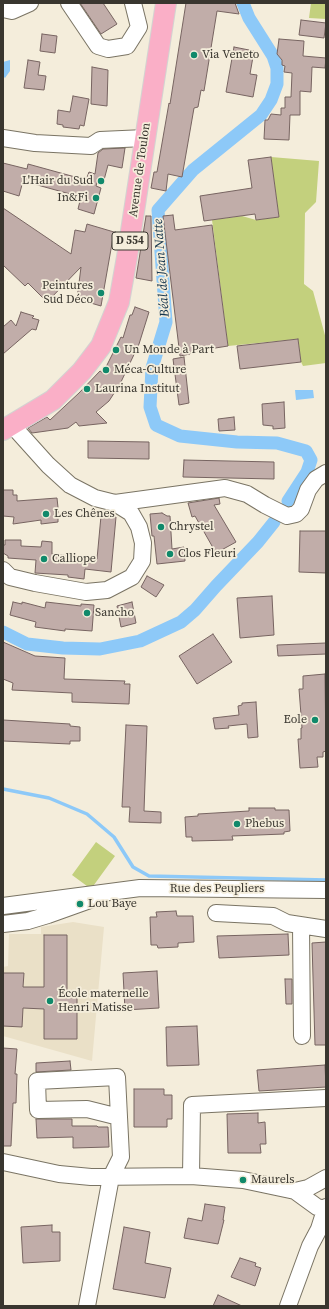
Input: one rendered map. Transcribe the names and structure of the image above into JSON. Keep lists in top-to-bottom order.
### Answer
{
  "streets": {
    "main road": ["Avenue de Toulon", "D 554"],
    "street": ["Rue des Peupliers"]
  },
  "water": ["Béal de Jean Natte"],
  "places": [
    "Via Veneto",
    "L'Hair du Sud",
    "In&Fi",
    "Peintures Sud Déco",
    "Un Monde à Part",
    "Méca-Culture",
    "Laurina Institut",
    "Les Chênes",
    "Chrystel",
    "Clos Fleuri",
    "Calliope",
    "Sancho",
    "Eole",
    "Phebus",
    "Lou Baye",
    "École maternelle Henri Matisse",
    "Maurels"
  ]
}
